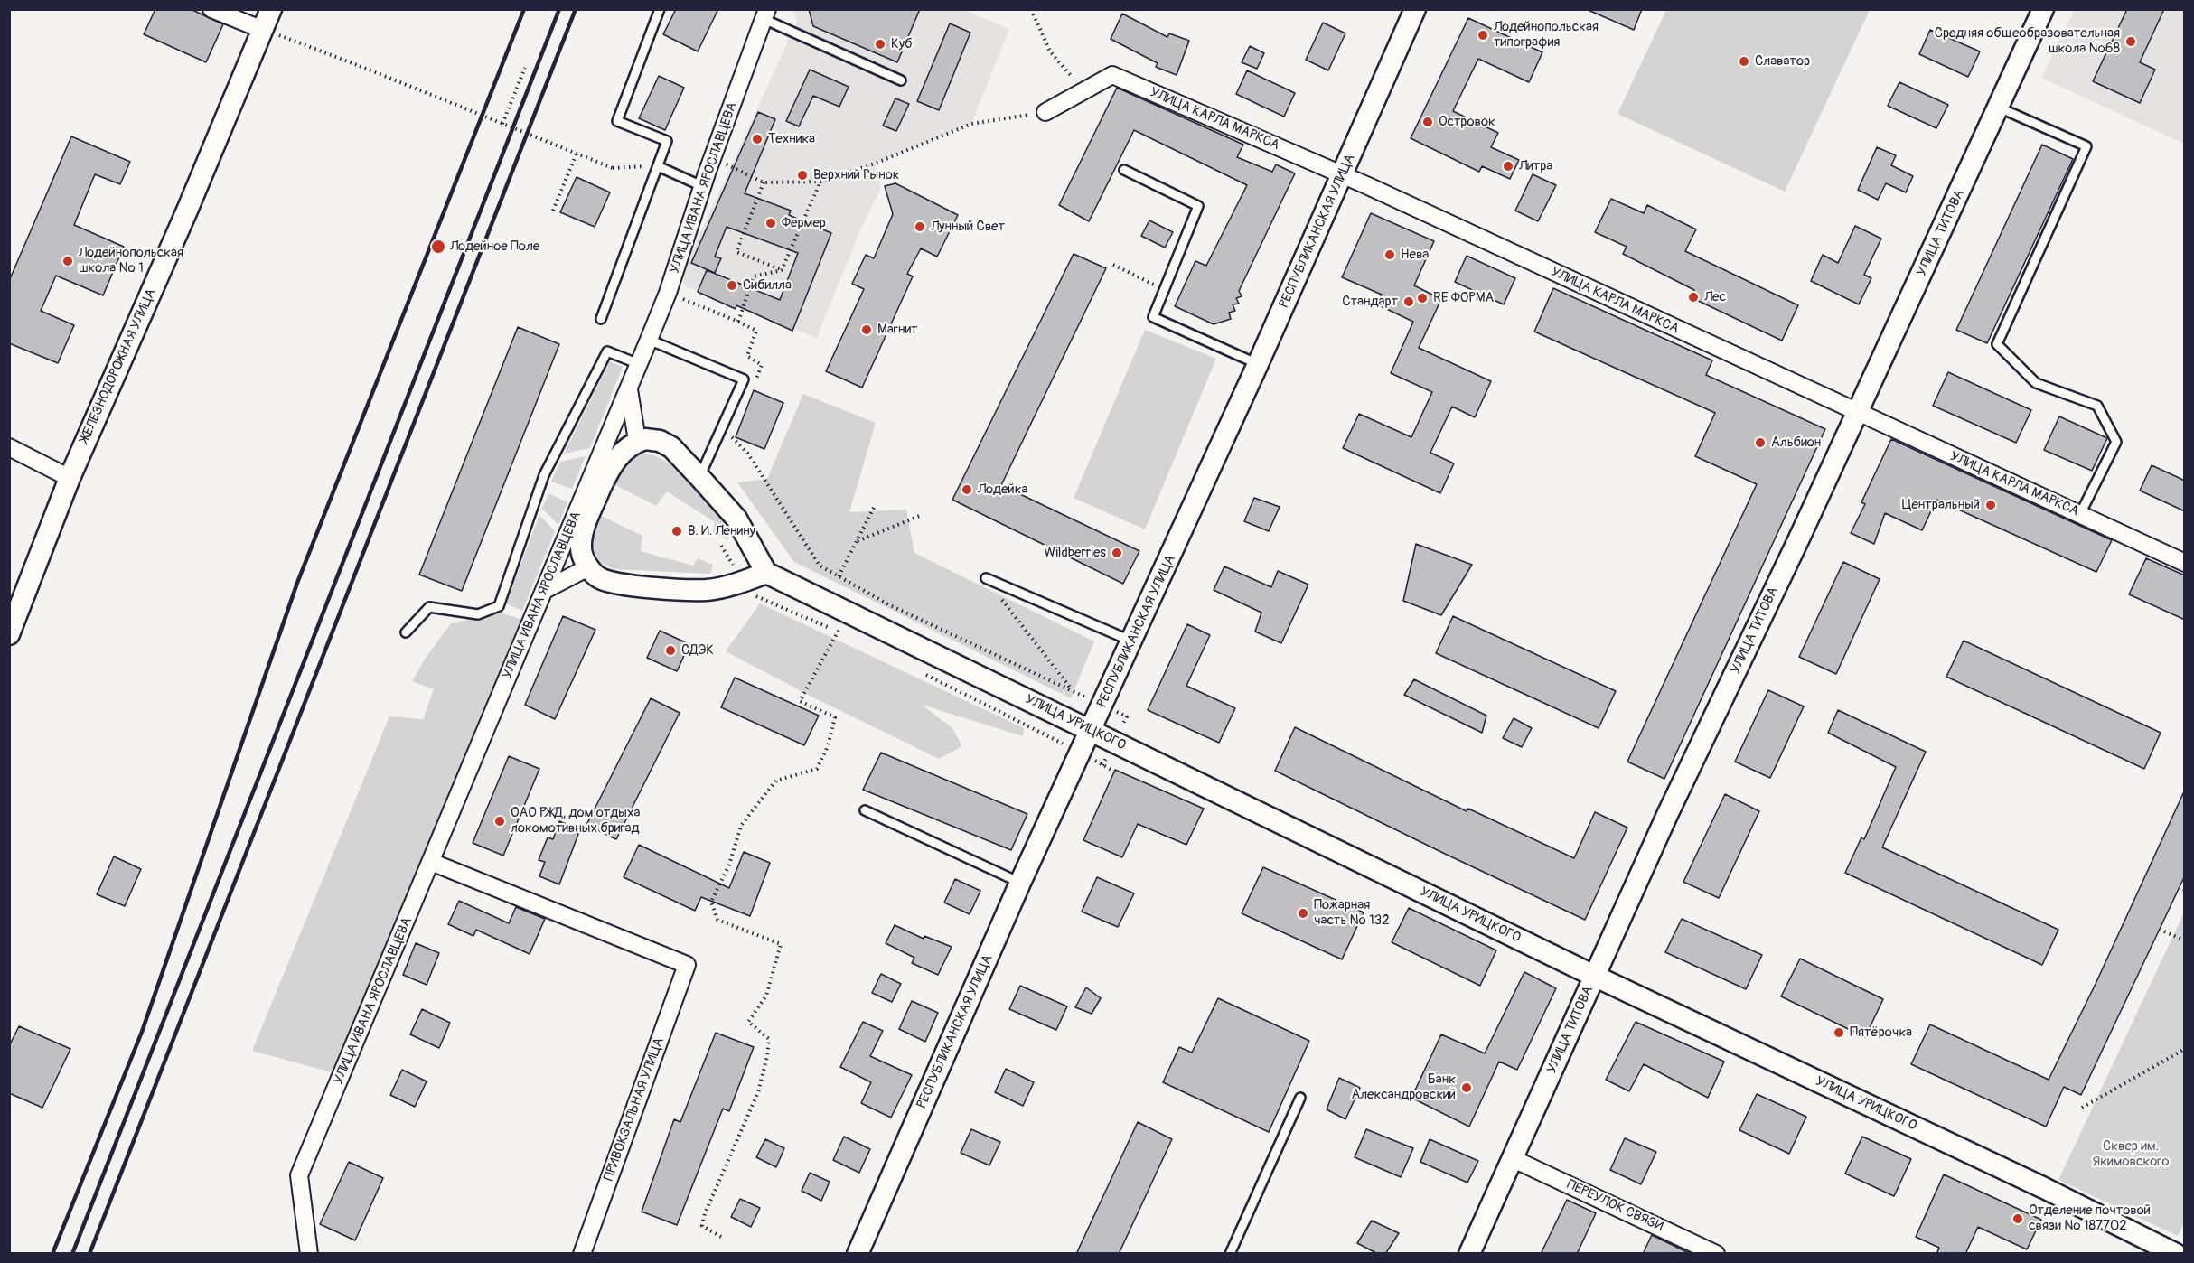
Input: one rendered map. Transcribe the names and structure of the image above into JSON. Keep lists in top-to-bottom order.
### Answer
{
  "streets": {
    "street": [
      "УЛИЦА КАРЛА МАРКСА",
      "УЛИЦА ИВАНА ЯРОСЛАВЦЕВА",
      "РЕСПУБЛИКАНСКАЯ УЛИЦА",
      "УЛИЦА ТИТОВА",
      "ЖЕЛЕЗНОДОРОЖНАЯ УЛИЦА",
      "УЛИЦА УРИЦКОГО",
      "ПРИВОКЗАЛЬНАЯ УЛИЦА",
      "ПЕРЕУЛОК СВЯЗИ"
    ]
  },
  "crossings": [
    ["УЛИЦА КАРЛА МАРКСА", "РЕСПУБЛИКАНСКАЯ УЛИЦА"],
    ["УЛИЦА КАРЛА МАРКСА", "УЛИЦА ТИТОВА"],
    ["УЛИЦА ИВАНА ЯРОСЛАВЦЕВА", "ПРИВОКЗАЛЬНАЯ УЛИЦА"],
    ["РЕСПУБЛИКАНСКАЯ УЛИЦА", "УЛИЦА УРИЦКОГО"],
    ["УЛИЦА ТИТОВА", "УЛИЦА УРИЦКОГО"],
    ["УЛИЦА ТИТОВА", "ПЕРЕУЛОК СВЯЗИ"]
  ],
  "parks": ["Сквер им. Якимовского"],
  "places": [
    "Лодейнопольская типография",
    "Средняя общеобразовательная школа №68",
    "Куб",
    "Славатор",
    "Островок",
    "Техника",
    "Литра",
    "Верхний Рынок",
    "Фермер",
    "Лунный Свет",
    "Лодейное Поле",
    "Нева",
    "Лодейнопольская школа № 1",
    "Сибилла",
    "Лес",
    "RE ФОРМА",
    "Стандарт",
    "Магнит",
    "Альбион",
    "Лодейка",
    "Центральный",
    "В. И. Ленину",
    "Wildberries",
    "СДЭК",
    "ОАО РЖД, дом отдыха локомотивных бригад",
    "Пожарная часть № 132",
    "Пятёрочка",
    "Банк Александровский",
    "Отделение почтовой связи № 187702"
  ]
}
